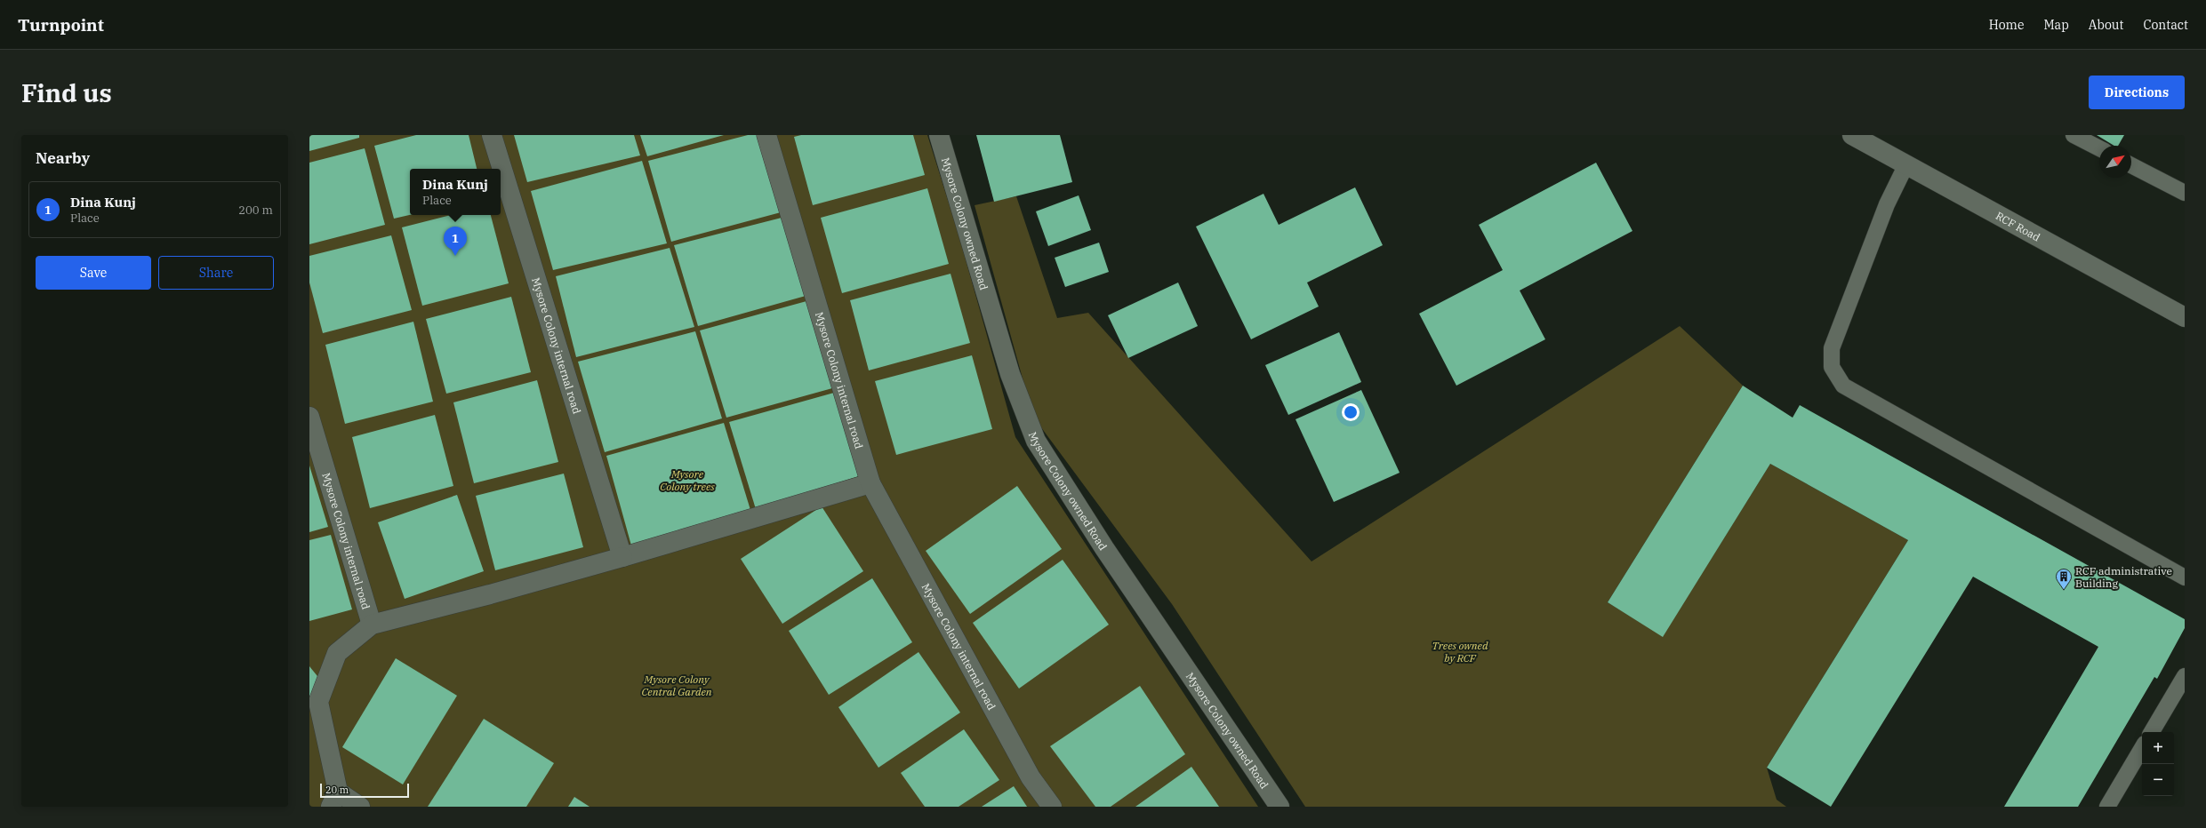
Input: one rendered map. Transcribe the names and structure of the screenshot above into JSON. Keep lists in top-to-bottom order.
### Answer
{
  "streets": {
    "street": ["Mysore Colony owned Road", "RCF Road", "Mysore Colony internal road"]
  },
  "parks": ["Mysore Colony trees", "Trees owned by RCF", "Mysore Colony Central Garden"],
  "places": {
    "building": ["RCF administrative Building"]
  },
  "scale_bar": "20 m",
  "north": "top right",
  "page": {
    "header": "Turnpoint",
    "nav": [
      "Home",
      "Map",
      "About",
      "Contact"
    ],
    "buttons": [
      "Directions",
      ["Save", "Share"]
    ],
    "title": "Find us",
    "heading": "Nearby",
    "popup": ["Dina Kunj", "Place"],
    "list": [
      {
        "mark": "1",
        "name": "Dina Kunj",
        "note": "Place",
        "value": "200 m"
      }
    ],
    "pins": "1",
    "map_buttons": ["+", "−"],
    "scale": "20 m"
  }
}
